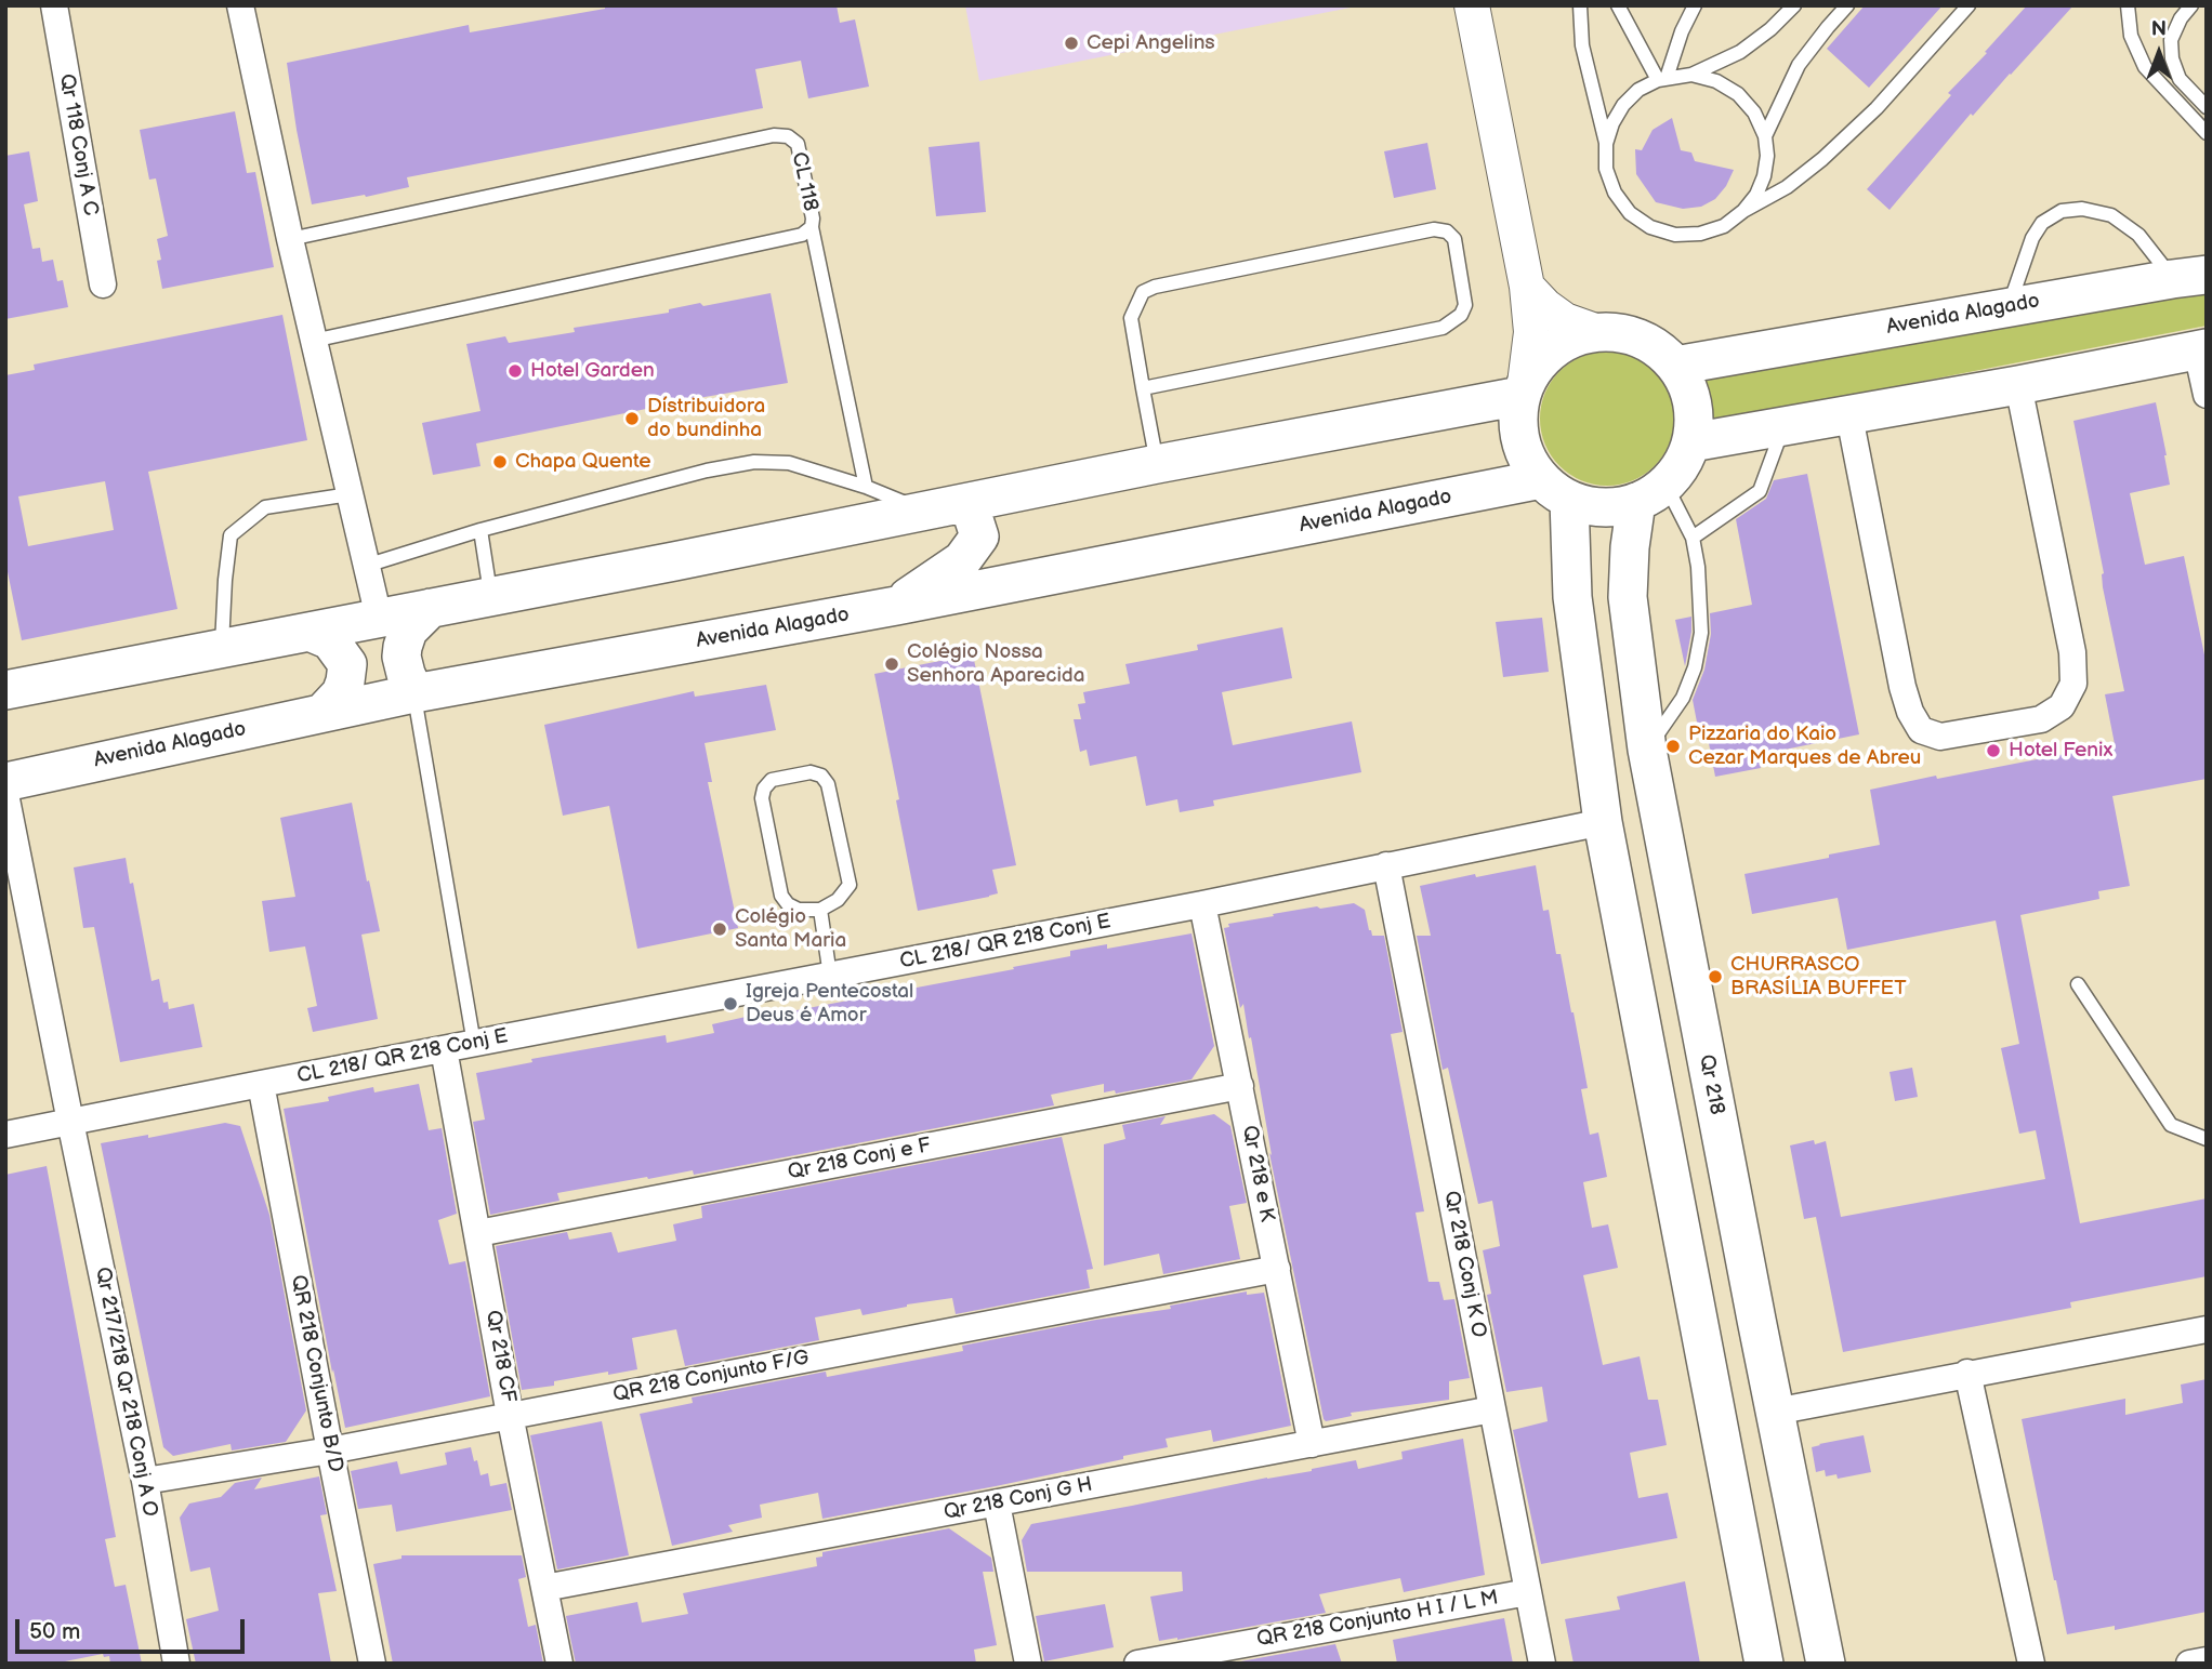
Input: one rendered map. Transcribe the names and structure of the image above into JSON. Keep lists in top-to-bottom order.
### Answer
{
  "streets": {
    "main road": ["Avenida Alagado", "Qr 218"],
    "street": [
      "Qr 118 Conj A C",
      "CL 218/ QR 218 Conj E",
      "Qr 218 Conj e F",
      "Qr 218 e K",
      "Qr 218 Conj K O",
      "Qr 218 CF",
      "QR 218 Conjunto B/D",
      "QR 218 Conjunto F/G",
      "Qr 217/218 Qr 218 Conj A O",
      "Qr 218 Conj G H",
      "QR 218 Conjunto H I / L M"
    ],
    "lane": ["CL 118"]
  },
  "crossings": [
    ["Avenida Alagado", "Qr 218"],
    ["CL 218/ QR 218 Conj E", "Qr 218 e K"],
    ["CL 218/ QR 218 Conj E", "Qr 218 Conj K O"],
    ["CL 218/ QR 218 Conj E", "Qr 218 CF"],
    ["CL 218/ QR 218 Conj E", "QR 218 Conjunto B/D"],
    ["CL 218/ QR 218 Conj E", "Qr 217/218 Qr 218 Conj A O"],
    ["Qr 218 Conj e F", "Qr 218 e K"],
    ["Qr 218 Conj e F", "Qr 218 CF"],
    ["Qr 218 e K", "QR 218 Conjunto F/G"],
    ["Qr 218 e K", "Qr 218 Conj G H"],
    ["Qr 218 Conj K O", "Qr 218 Conj G H"],
    ["Qr 218 Conj K O", "QR 218 Conjunto H I / L M"],
    ["Qr 218 CF", "QR 218 Conjunto F/G"],
    ["Qr 218 CF", "Qr 218 Conj G H"],
    ["QR 218 Conjunto B/D", "QR 218 Conjunto F/G"],
    ["QR 218 Conjunto F/G", "Qr 217/218 Qr 218 Conj A O"]
  ],
  "places": [
    "Cepi Angelins",
    "Hotel Garden",
    "Dístribuidora do bundinha",
    "Chapa Quente",
    "Colégio Nossa Senhora Aparecida",
    "Pizzaria do Kaio Cezar Marques de Abreu",
    "Hotel Fenix",
    "Colégio Santa Maria",
    "CHURRASCO BRASÍLIA BUFFET",
    "Igreja Pentecostal Deus é Amor"
  ],
  "scale_bar": "50 m",
  "north": "top"
}
